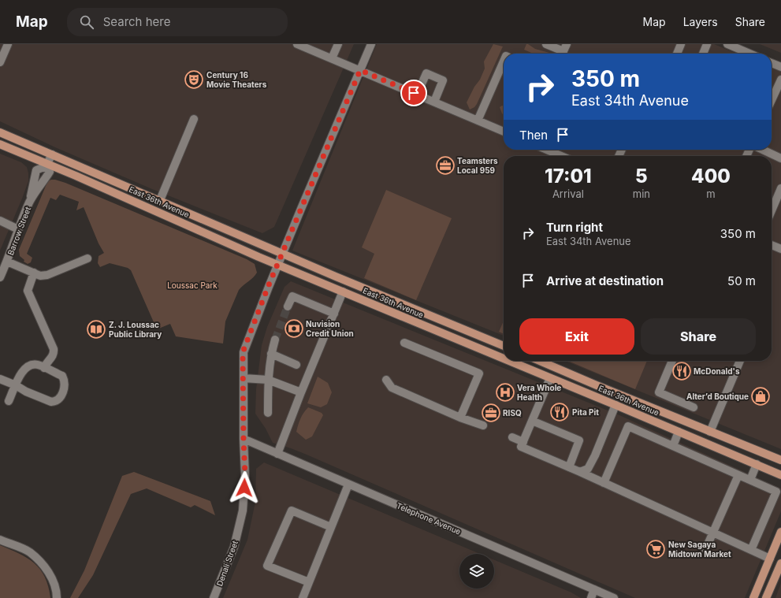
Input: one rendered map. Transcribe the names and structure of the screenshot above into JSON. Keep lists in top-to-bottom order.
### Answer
{
  "streets": {
    "main road": ["East 36th Avenue"],
    "street": ["Barrow Street", "Telephone Avenue", "Denali Street"]
  },
  "crossings": [
    ["East 36th Avenue", "Barrow Street"],
    ["East 36th Avenue", "Denali Street"],
    ["Telephone Avenue", "Denali Street"]
  ],
  "parks": ["Loussac Park"],
  "places": {
    "theatre": ["Century 16 Movie Theaters"],
    "office": ["Teamsters Local 959", "RISQ"],
    "bank": ["Nuvision Credit Union"],
    "library": ["Z. J. Loussac Public Library"],
    "restaurant": ["McDonald's", "Pita Pit"],
    "hospital": ["Vera Whole Health"],
    "shop": ["Alter’d Boutique"],
    "supermarket": ["New Sagaya Midtown Market"]
  },
  "page": {
    "header": "Map",
    "search": "Search here",
    "nav": ["Map", "Layers", "Share"],
    "turn": ["350 m", "East 34th Avenue"],
    "then": "Then",
    "eta": [
      "17:01",
      "Arrival",
      "5",
      "min",
      "400",
      "m"
    ],
    "list": [
      {
        "name": "Turn right",
        "note": "East 34th Avenue",
        "value": "350 m"
      },
      {
        "name": "Arrive at destination",
        "value": "50 m"
      }
    ],
    "buttons": ["Exit", "Share"]
  }
}
